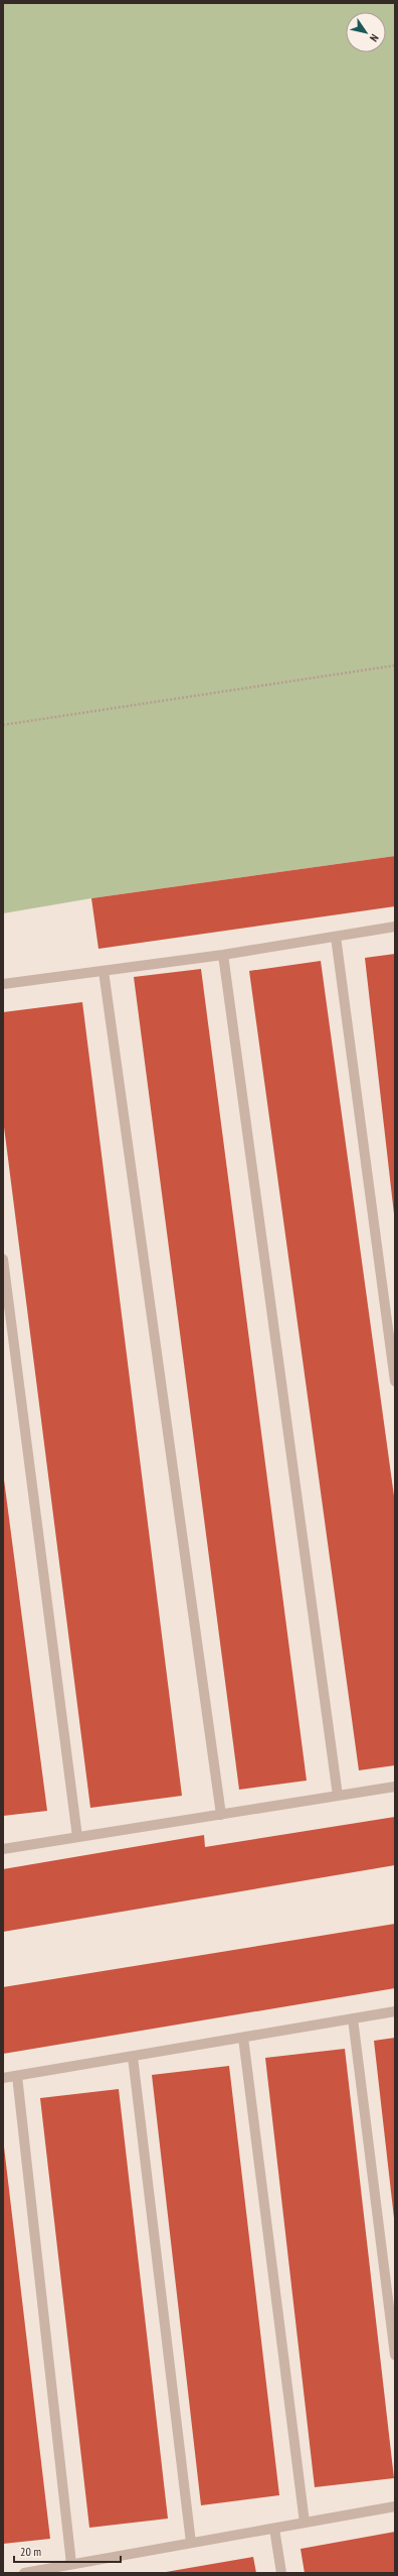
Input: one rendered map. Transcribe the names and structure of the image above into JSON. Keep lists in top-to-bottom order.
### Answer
{
  "scale_bar": "20 m",
  "north": "bottom right"
}
